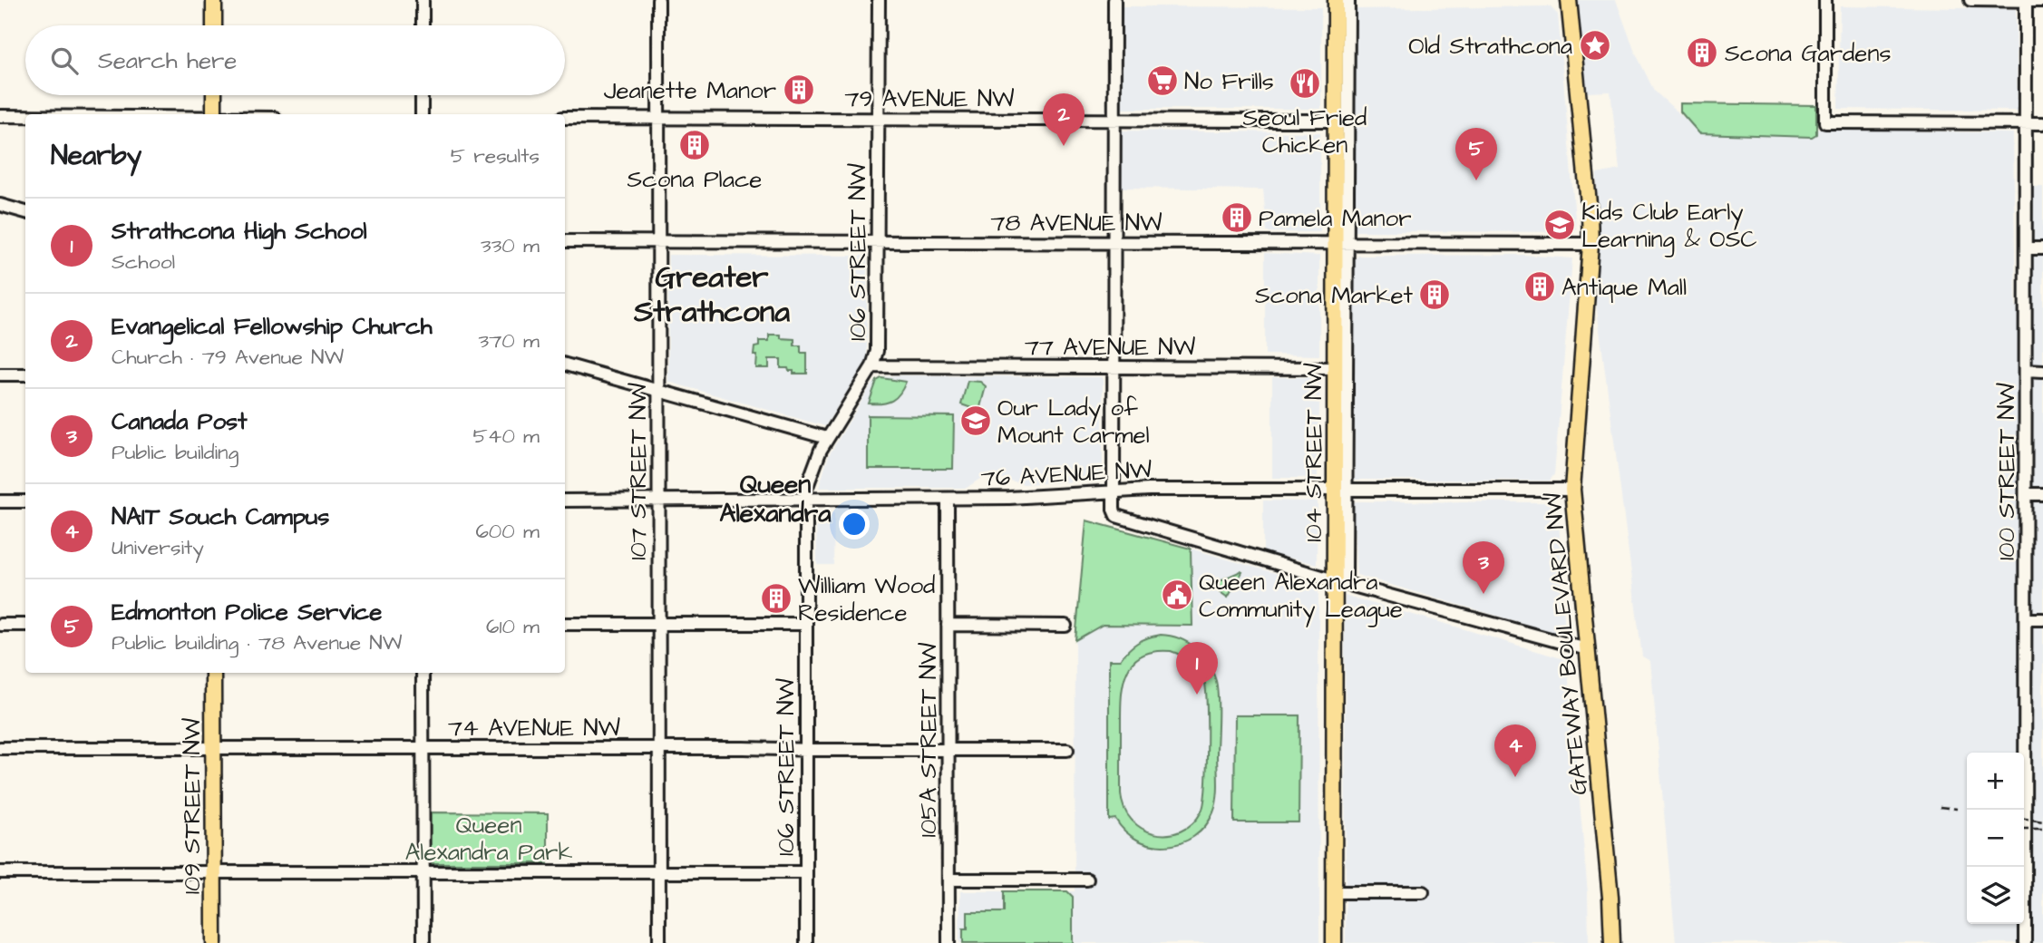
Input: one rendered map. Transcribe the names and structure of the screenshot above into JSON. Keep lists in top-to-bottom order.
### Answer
{
  "streets": {
    "main road": ["104 STREET NW", "GATEWAY BOULEVARD NW", "109 STREET NW"],
    "street": [
      "79 AVENUE NW",
      "78 AVENUE NW",
      "106 STREET NW",
      "77 AVENUE NW",
      "107 STREET NW",
      "100 STREET NW",
      "76 AVENUE NW",
      "74 AVENUE NW",
      "105A STREET NW"
    ]
  },
  "crossings": [
    ["79 AVENUE NW", "106 STREET NW"],
    ["79 AVENUE NW", "104 STREET NW"],
    ["79 AVENUE NW", "107 STREET NW"],
    ["78 AVENUE NW", "106 STREET NW"],
    ["78 AVENUE NW", "104 STREET NW"],
    ["78 AVENUE NW", "107 STREET NW"],
    ["78 AVENUE NW", "GATEWAY BOULEVARD NW"],
    ["106 STREET NW", "77 AVENUE NW"],
    ["106 STREET NW", "76 AVENUE NW"],
    ["106 STREET NW", "74 AVENUE NW"],
    ["77 AVENUE NW", "104 STREET NW"],
    ["104 STREET NW", "76 AVENUE NW"],
    ["107 STREET NW", "76 AVENUE NW"],
    ["107 STREET NW", "74 AVENUE NW"],
    ["76 AVENUE NW", "GATEWAY BOULEVARD NW"],
    ["76 AVENUE NW", "105A STREET NW"],
    ["74 AVENUE NW", "105A STREET NW"],
    ["74 AVENUE NW", "109 STREET NW"]
  ],
  "districts": ["Greater Strathcona", "Queen Alexandra"],
  "parks": ["Queen Alexandra Park"],
  "places": {
    "place": ["Old Strathcona"],
    "building": [
      "Scona Gardens",
      "Jeanette Manor",
      "Scona Place",
      "Pamela Manor",
      "Antique Mall",
      "Scona Market",
      "William Wood Residence"
    ],
    "supermarket": ["No Frills"],
    "restaurant": ["Seoul Fried Chicken"],
    "school or university": ["Kids Club Early Learning & OSC", "Our Lady of Mount Carmel"],
    "public building": ["Queen Alexandra Community League"]
  },
  "page": {
    "search": "Search here",
    "pins": [
      "2",
      "5",
      "3",
      "1",
      "4"
    ],
    "heading": ["Nearby", "5 results"],
    "list": [
      {
        "mark": "1",
        "name": "Strathcona High School",
        "note": "School",
        "value": "330 m"
      },
      {
        "mark": "2",
        "name": "Evangelical Fellowship Church",
        "note": "Church · 79 Avenue NW",
        "value": "370 m"
      },
      {
        "mark": "3",
        "name": "Canada Post",
        "note": "Public building",
        "value": "540 m"
      },
      {
        "mark": "4",
        "name": "NAIT Souch Campus",
        "note": "University",
        "value": "600 m"
      },
      {
        "mark": "5",
        "name": "Edmonton Police Service",
        "note": "Public building · 78 Avenue NW",
        "value": "610 m"
      }
    ],
    "map_buttons": ["+", "−"]
  }
}
